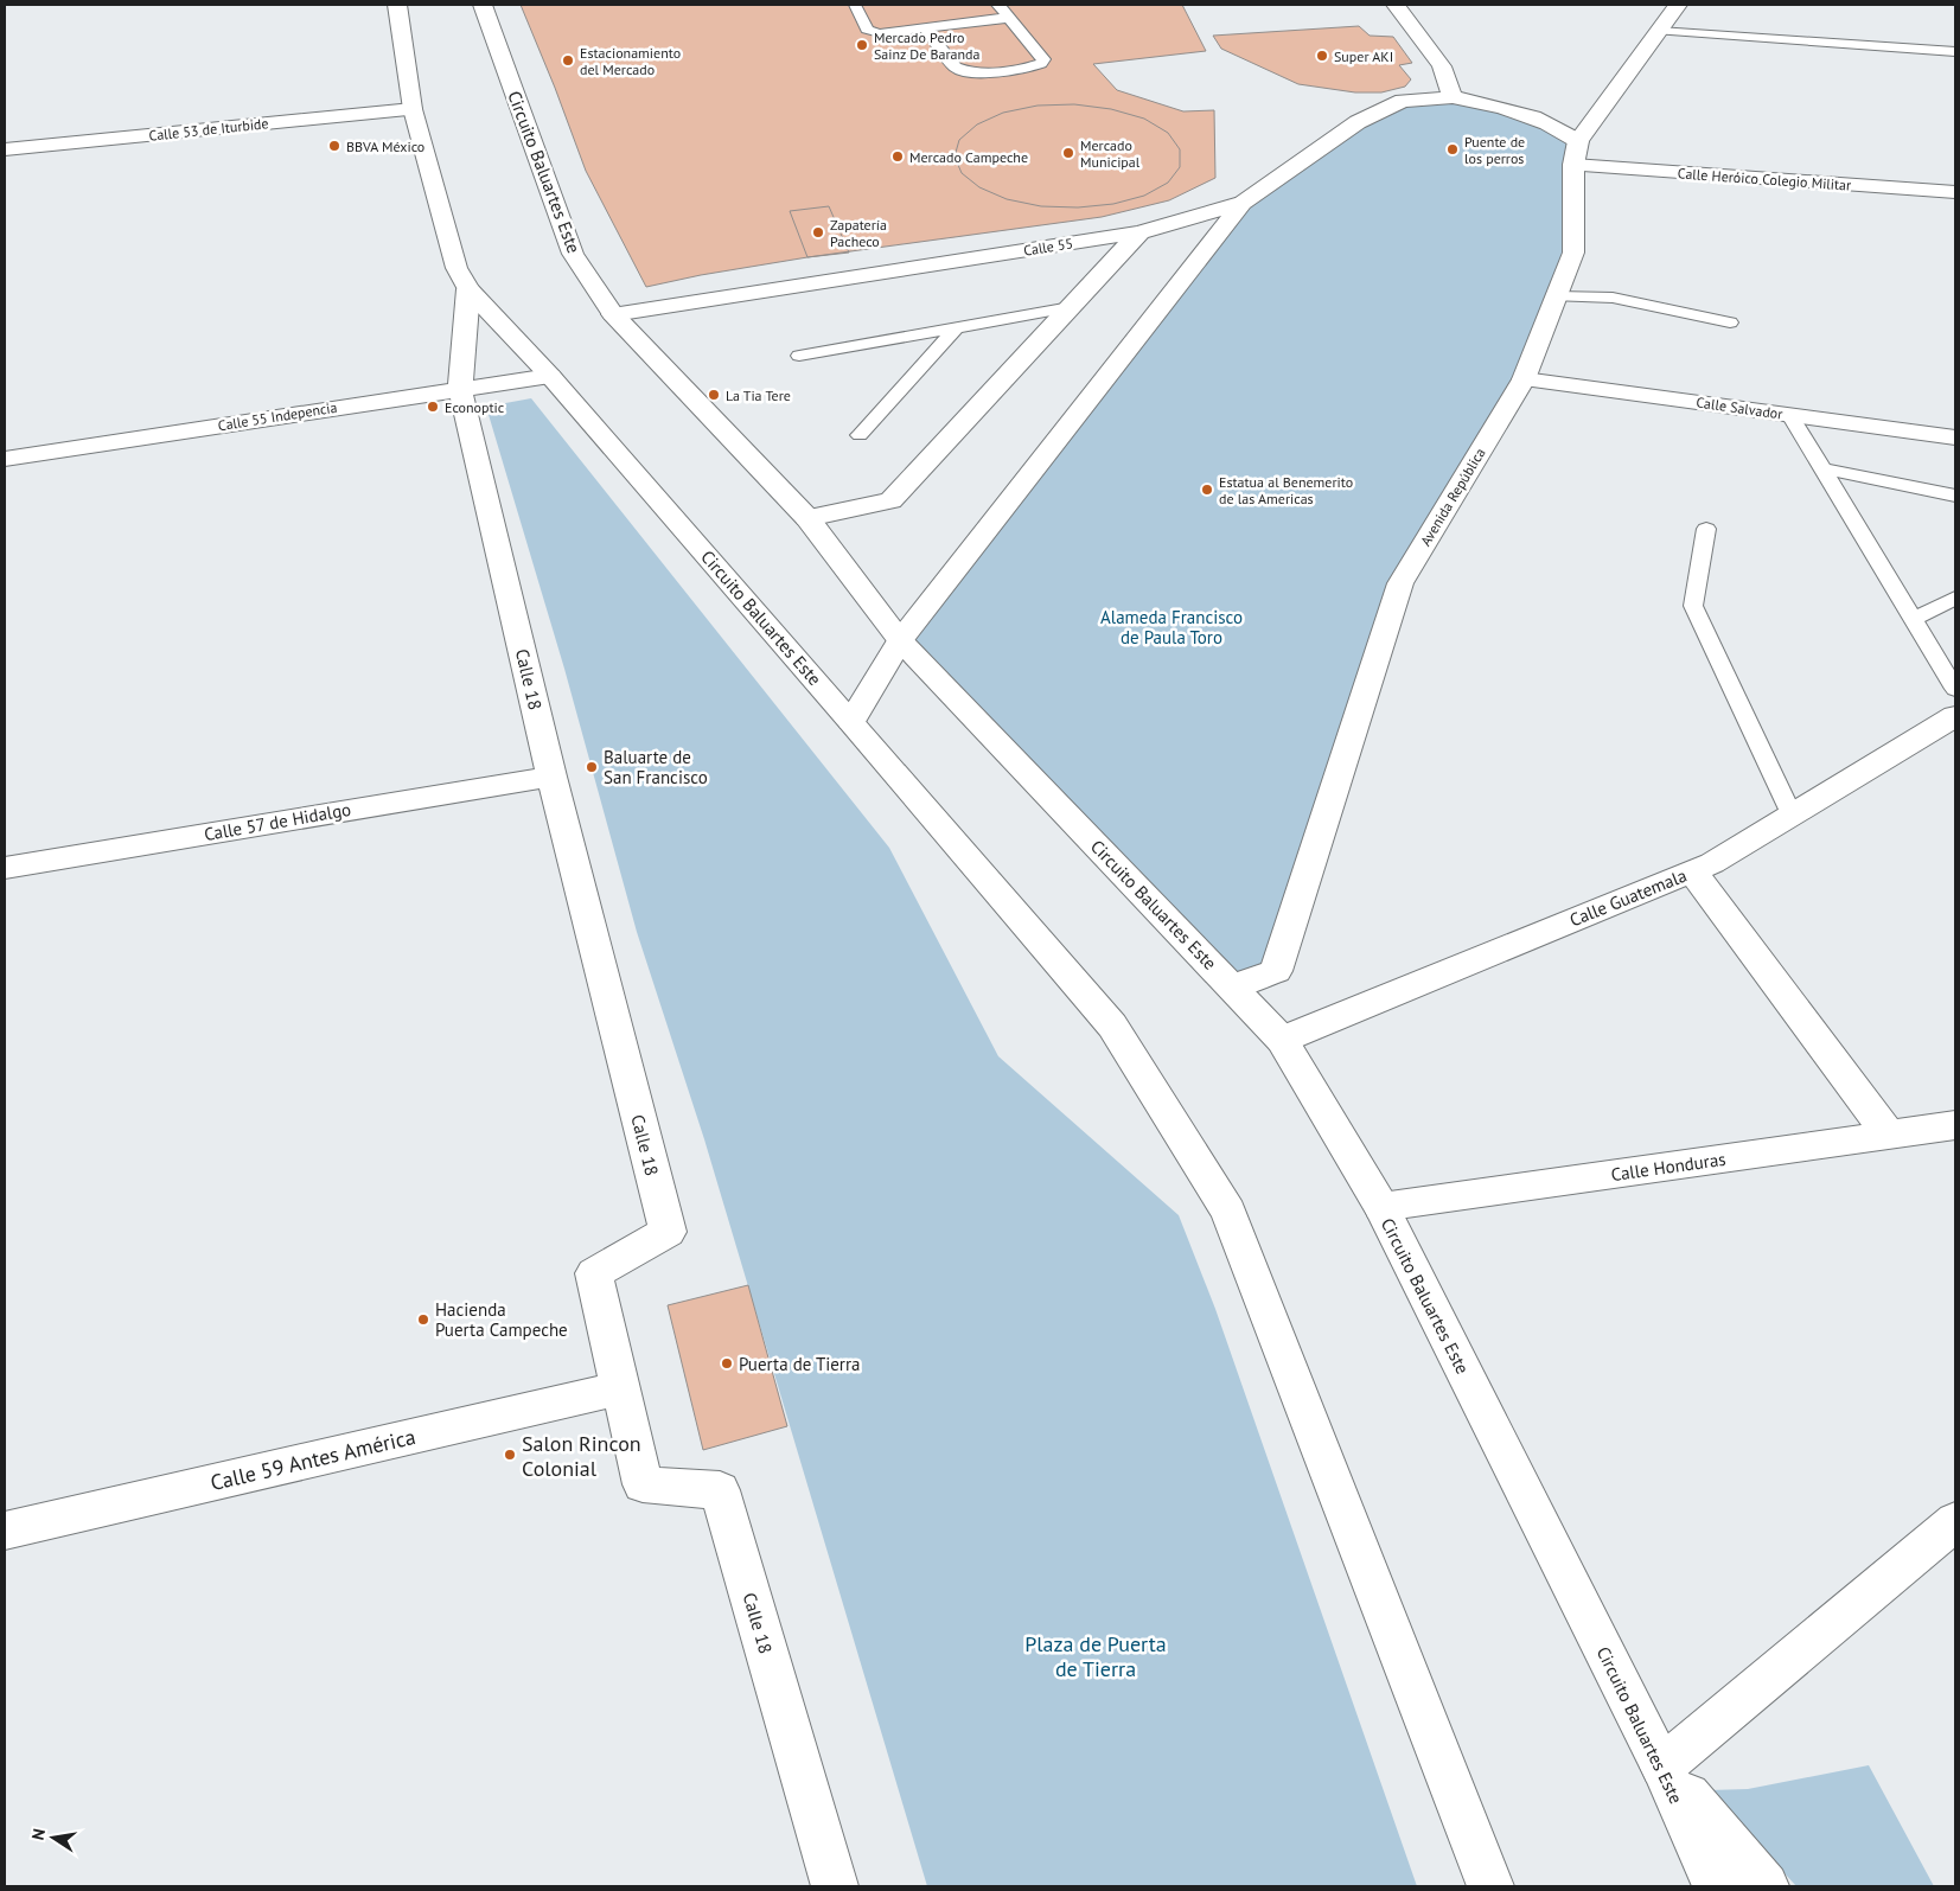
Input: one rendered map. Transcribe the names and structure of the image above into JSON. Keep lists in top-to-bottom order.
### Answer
{
  "streets": {
    "street": [
      "Calle 53 de Iturbide",
      "Circuito Baluartes Este",
      "Calle Heróico Colegio Militar",
      "Calle 55",
      "Calle Salvador",
      "Calle 55 Indepencia",
      "Avenida República",
      "Calle 18",
      "Calle 57 de Hidalgo",
      "Calle Guatemala",
      "Calle Honduras",
      "Calle 59 Antes América"
    ]
  },
  "crossings": [
    ["Calle 53 de Iturbide", "Circuito Baluartes Este"],
    ["Circuito Baluartes Este", "Calle 55"],
    ["Circuito Baluartes Este", "Calle 55 Indepencia"],
    ["Circuito Baluartes Este", "Avenida República"],
    ["Circuito Baluartes Este", "Calle 18"],
    ["Circuito Baluartes Este", "Calle Guatemala"],
    ["Circuito Baluartes Este", "Calle Honduras"],
    ["Calle Heróico Colegio Militar", "Calle 55"],
    ["Calle Heróico Colegio Militar", "Avenida República"],
    ["Calle 55", "Avenida República"],
    ["Calle Salvador", "Avenida República"],
    ["Calle 55 Indepencia", "Calle 18"],
    ["Calle 18", "Calle 57 de Hidalgo"],
    ["Calle 18", "Calle 59 Antes América"]
  ],
  "parks": ["Alameda Francisco de Paula Toro", "Plaza de Puerta de Tierra"],
  "places": [
    "Mercado Pedro Sainz De Baranda",
    "Super AKI",
    "Estacionamiento del Mercado",
    "BBVA México",
    "Puente de los perros",
    "Mercado Municipal",
    "Mercado Campeche",
    "Zapatería Pacheco",
    "La Tia Tere",
    "Econoptic",
    "Estatua al Benemerito de las Americas",
    "Baluarte de San Francisco",
    "Hacienda Puerta Campeche",
    "Puerta de Tierra",
    "Salon Rincon Colonial"
  ],
  "north": "left"
}
